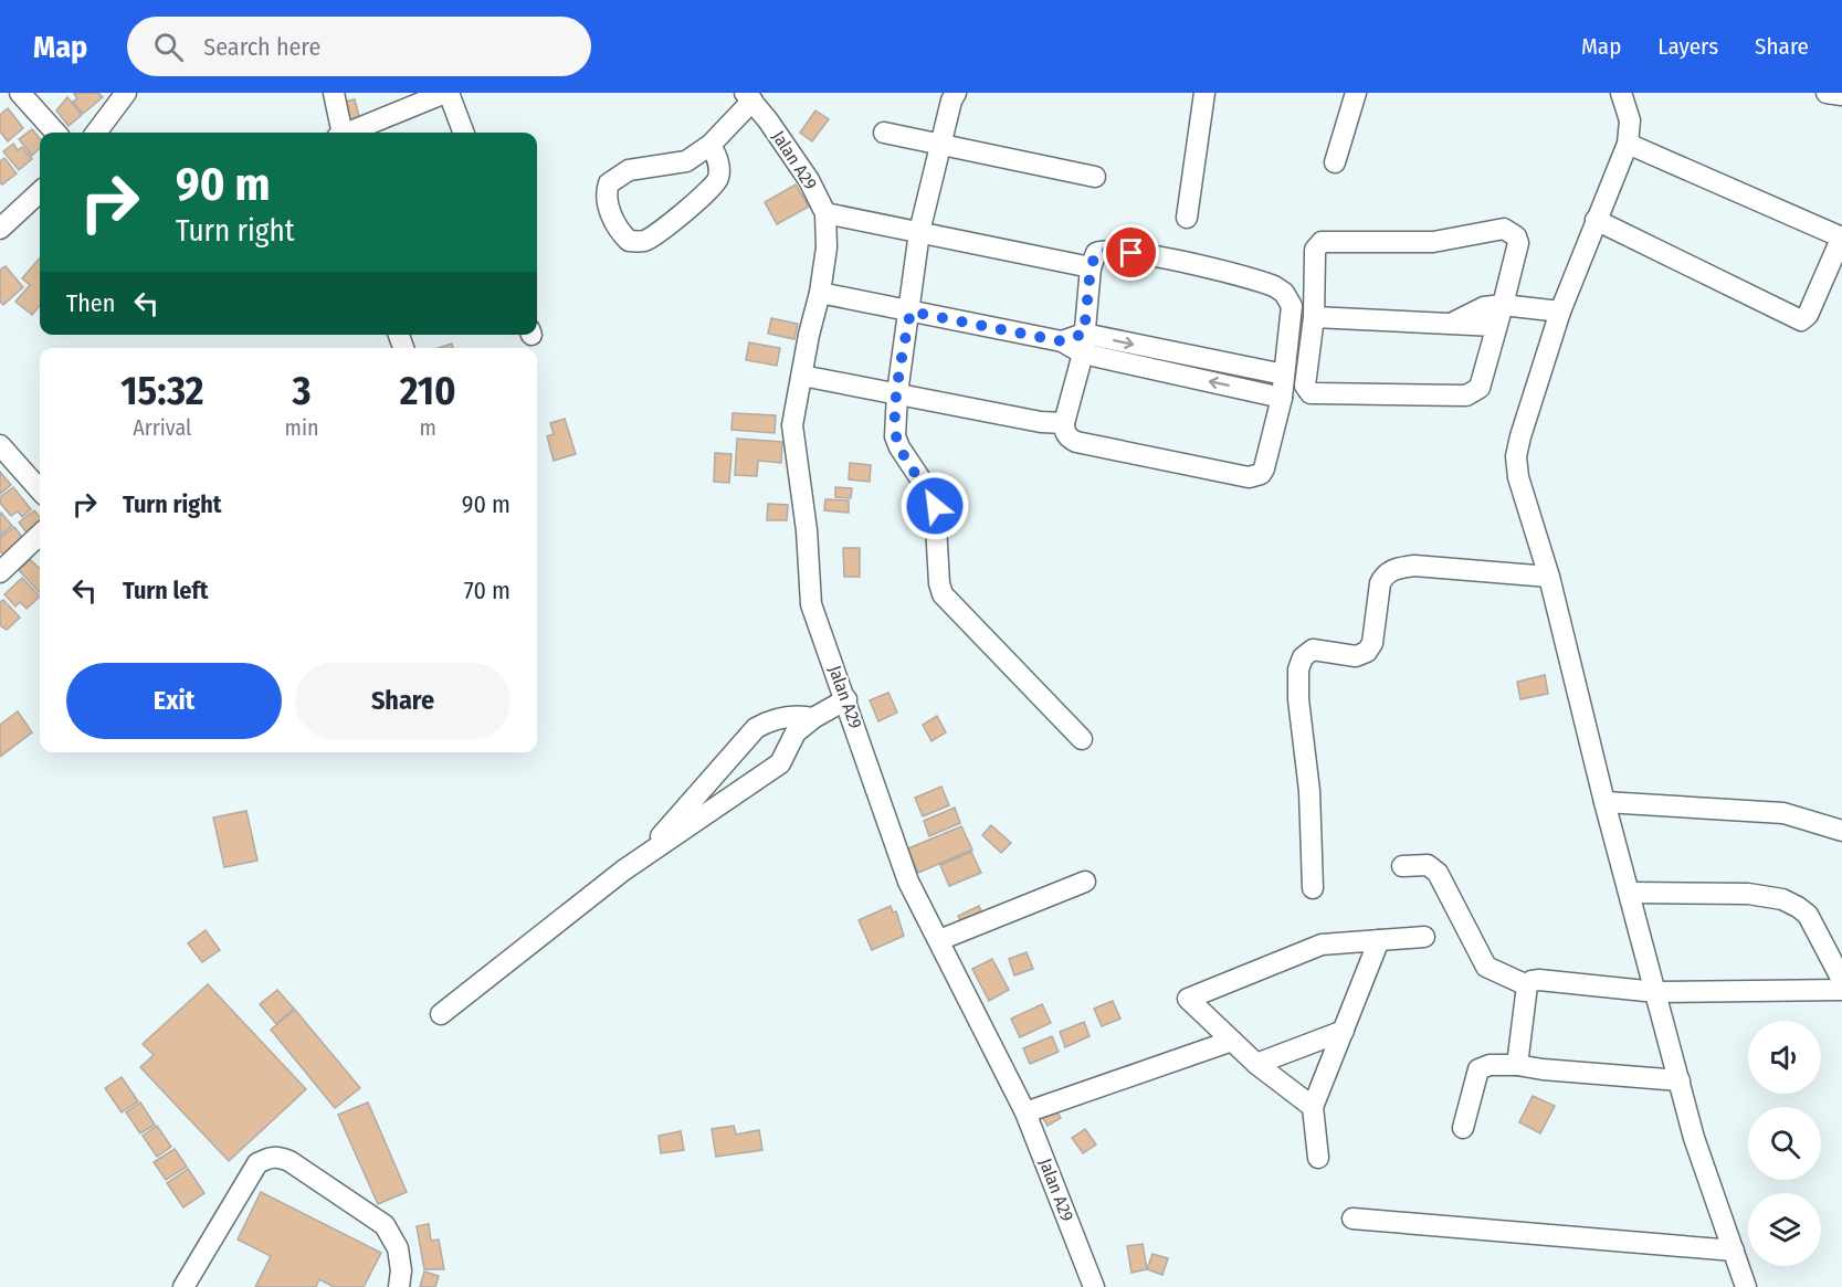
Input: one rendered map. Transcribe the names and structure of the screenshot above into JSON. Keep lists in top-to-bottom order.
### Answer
{
  "streets": {
    "street": ["Jalan A29"]
  },
  "page": {
    "header": "Map",
    "search": "Search here",
    "nav": ["Map", "Layers", "Share"],
    "turn": ["90 m", "Turn right"],
    "then": "Then",
    "eta": [
      "15:32",
      "Arrival",
      "3",
      "min",
      "210",
      "m"
    ],
    "list": [
      {
        "name": "Turn right",
        "value": "90 m"
      },
      {
        "name": "Turn left",
        "value": "70 m"
      }
    ],
    "buttons": ["Exit", "Share"]
  }
}
